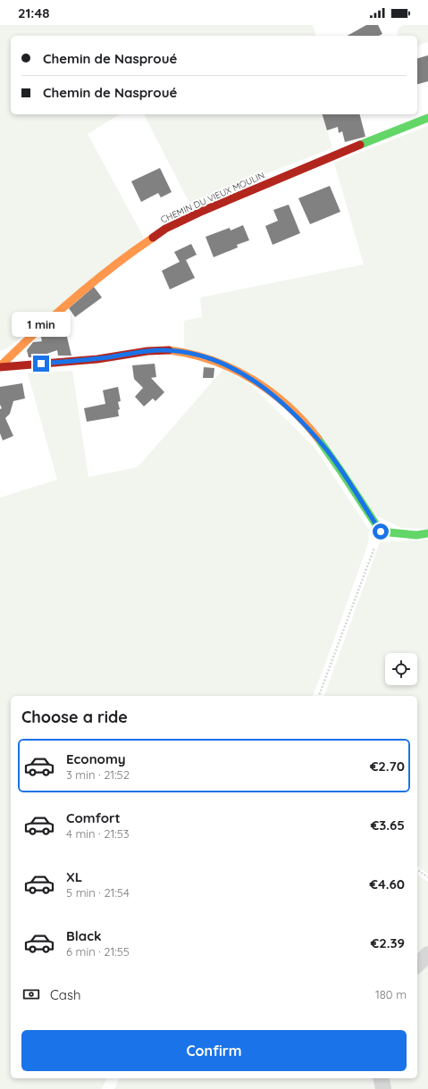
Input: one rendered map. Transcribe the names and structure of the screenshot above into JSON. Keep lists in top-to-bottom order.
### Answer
{
  "streets": {
    "street": ["CHEMIN DU VIEUX MOULIN"]
  },
  "page": {
    "status": "21:48",
    "banner": ["Chemin de Nasproué", "Chemin de Nasproué"],
    "bubble": "1 min",
    "heading": "Choose a ride",
    "list": [
      {
        "name": "Economy",
        "note": "3 min · 21:52",
        "value": "€2.70"
      },
      {
        "name": "Comfort",
        "note": "4 min · 21:53",
        "value": "€3.65"
      },
      {
        "name": "XL",
        "note": "5 min · 21:54",
        "value": "€4.60"
      },
      {
        "name": "Black",
        "note": "6 min · 21:55",
        "value": "€2.39"
      }
    ],
    "pay": ["Cash", "180 m"],
    "buttons": "Confirm"
  }
}
